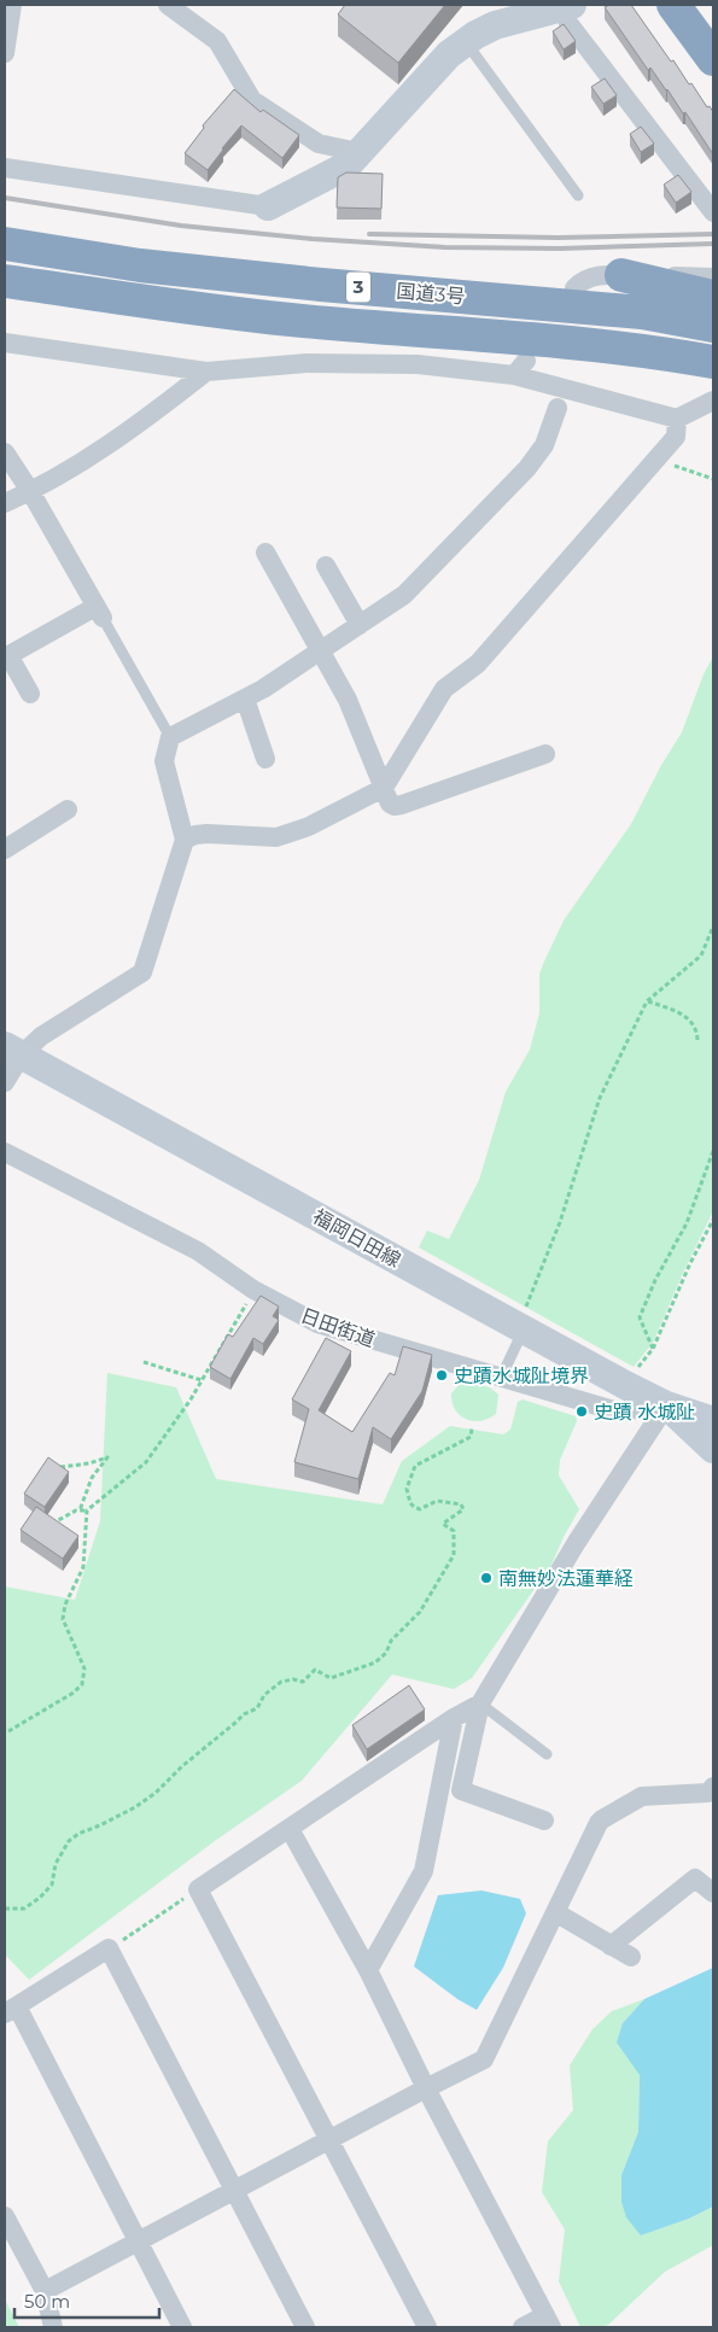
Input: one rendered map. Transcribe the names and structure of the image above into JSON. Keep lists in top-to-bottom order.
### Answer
{
  "streets": {
    "highway": ["3", "国道3号"],
    "main road": ["福岡日田線"],
    "street": ["日田街道"]
  },
  "crossings": [
    ["福岡日田線", "日田街道"]
  ],
  "places": ["史蹟水城阯境界", "史蹟 水城阯", "南無妙法蓮華経"],
  "scale_bar": "50 m"
}
